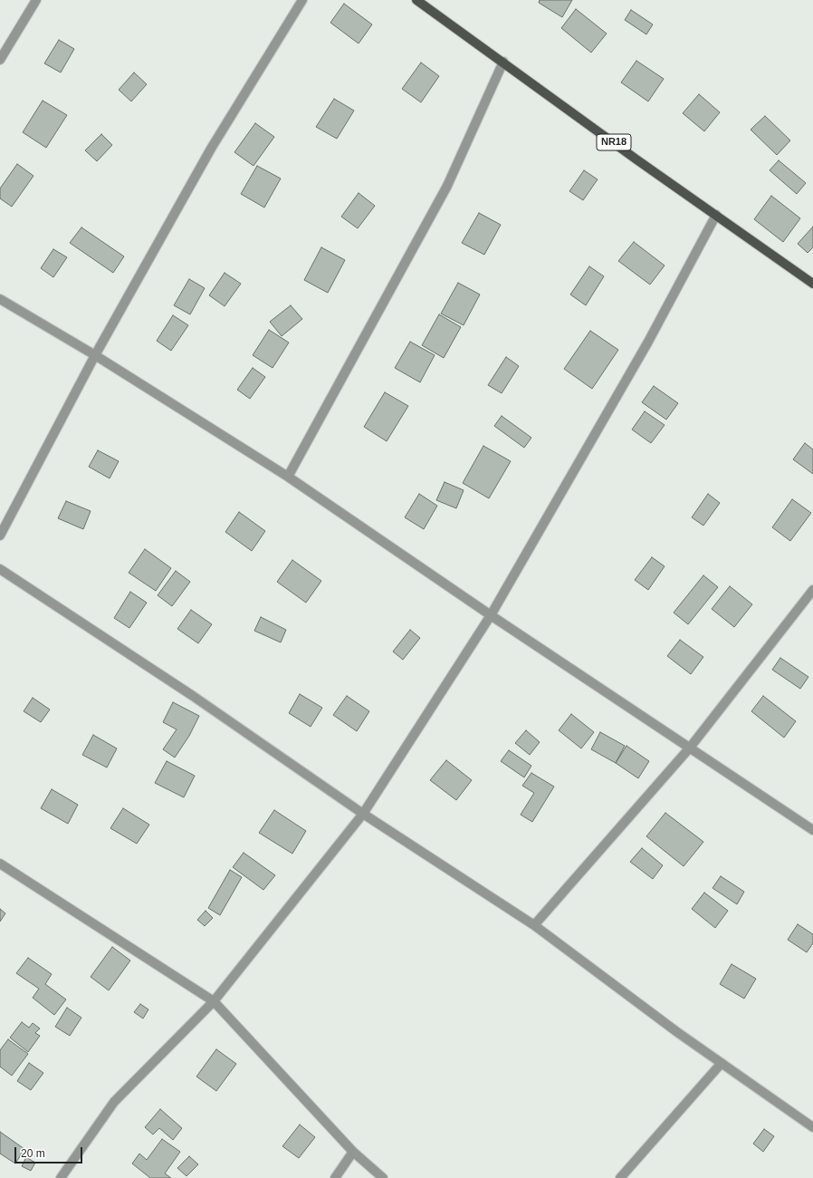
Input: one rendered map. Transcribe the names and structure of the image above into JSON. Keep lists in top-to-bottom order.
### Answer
{
  "streets": {
    "main road": ["NR18"]
  },
  "scale_bar": "20 m"
}
